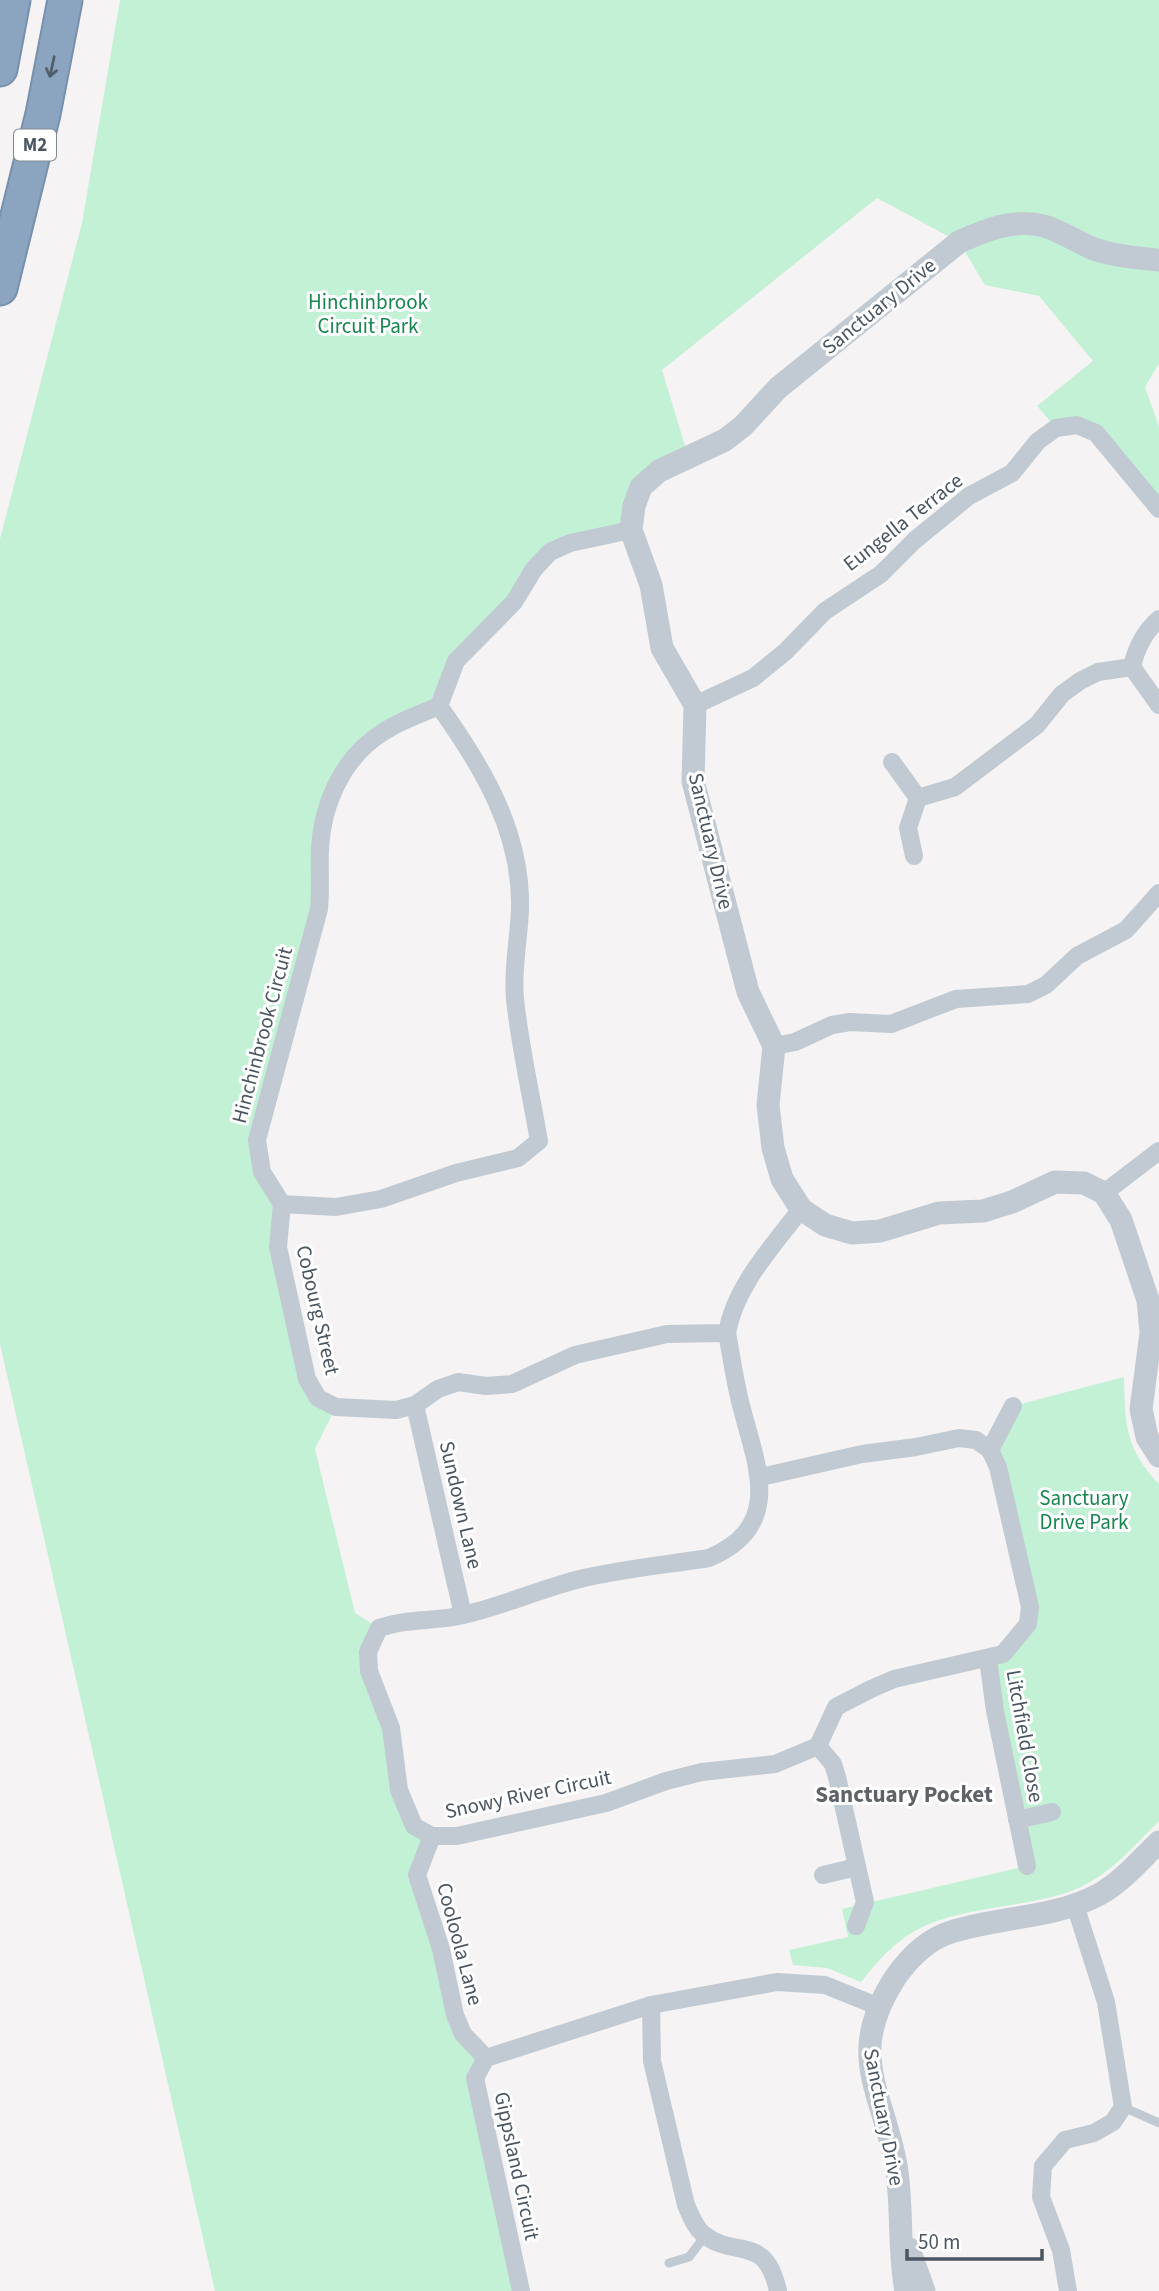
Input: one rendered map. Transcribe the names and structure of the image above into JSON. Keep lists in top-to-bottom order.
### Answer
{
  "streets": {
    "highway": ["M2"],
    "street": [
      "Sanctuary Drive",
      "Eungella Terrace",
      "Hinchinbrook Circuit",
      "Cobourg Street",
      "Sundown Lane",
      "Litchfield Close",
      "Snowy River Circuit",
      "Cooloola Lane",
      "Gippsland Circuit"
    ]
  },
  "crossings": [
    ["Sanctuary Drive", "Eungella Terrace"],
    ["Hinchinbrook Circuit", "Cobourg Street"],
    ["Cobourg Street", "Sundown Lane"],
    ["Cobourg Street", "Snowy River Circuit"],
    ["Sundown Lane", "Snowy River Circuit"],
    ["Snowy River Circuit", "Cooloola Lane"],
    ["Cooloola Lane", "Gippsland Circuit"]
  ],
  "districts": ["Sanctuary Pocket"],
  "parks": ["Hinchinbrook Circuit Park", "Sanctuary Drive Park"],
  "scale_bar": "50 m"
}
